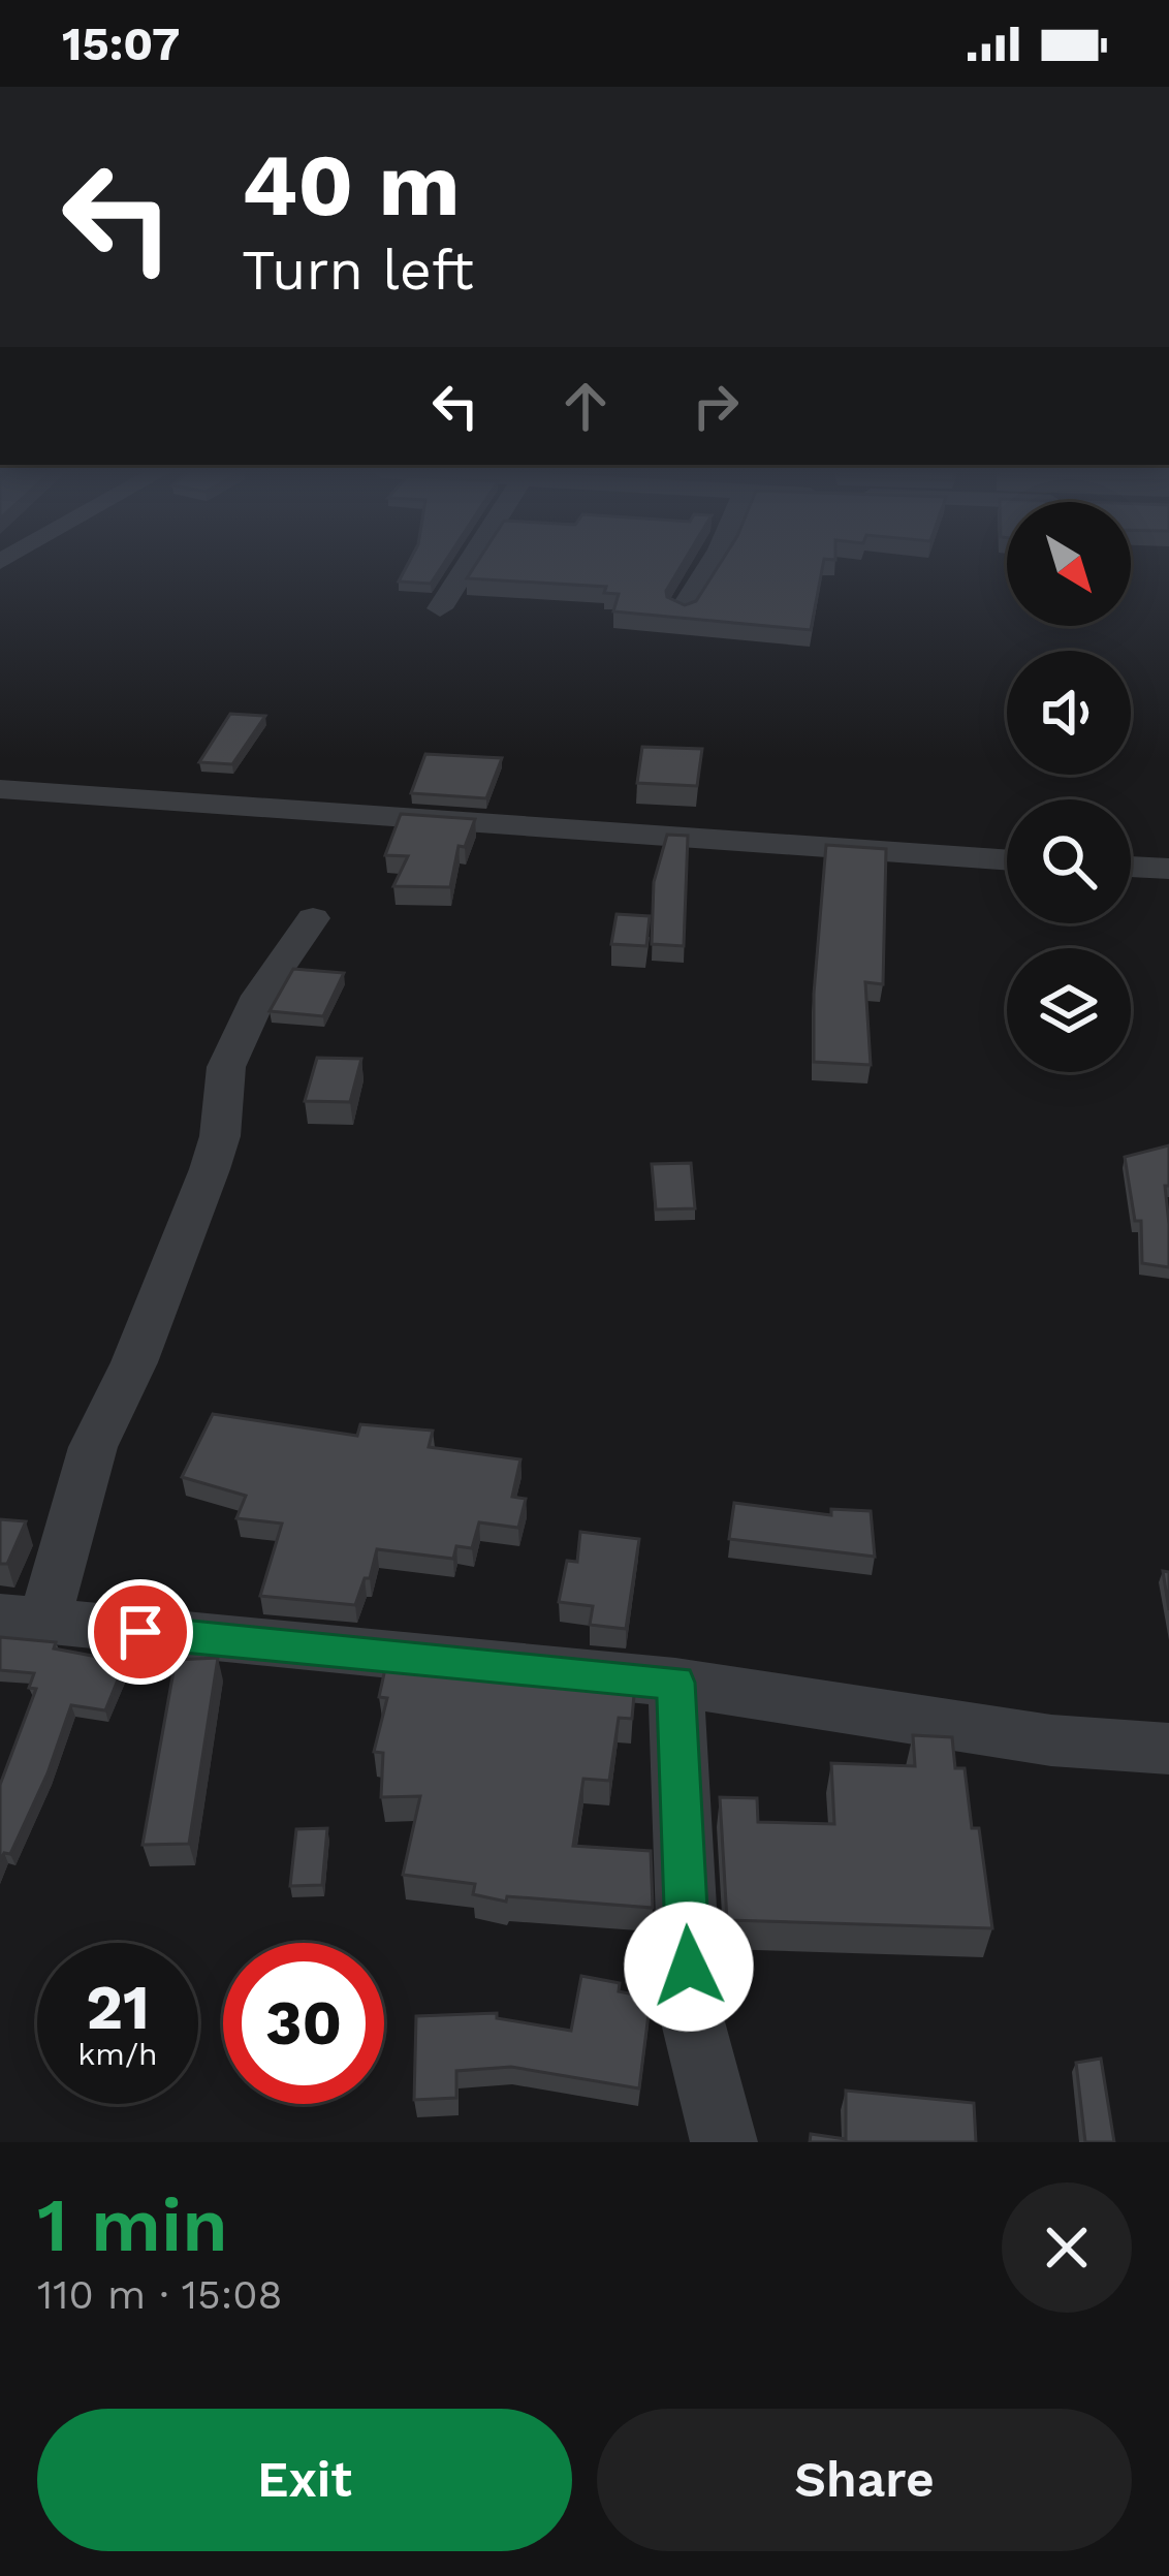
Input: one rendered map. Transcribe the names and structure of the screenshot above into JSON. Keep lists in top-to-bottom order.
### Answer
{
  "north": "bottom right",
  "page": {
    "status": "15:07",
    "turn": ["40 m", "Turn left"],
    "speed": "21 km/h",
    "limit": "30",
    "heading": ["1 min", "110 m · 15:08"],
    "buttons": ["Exit", "Share"]
  }
}
